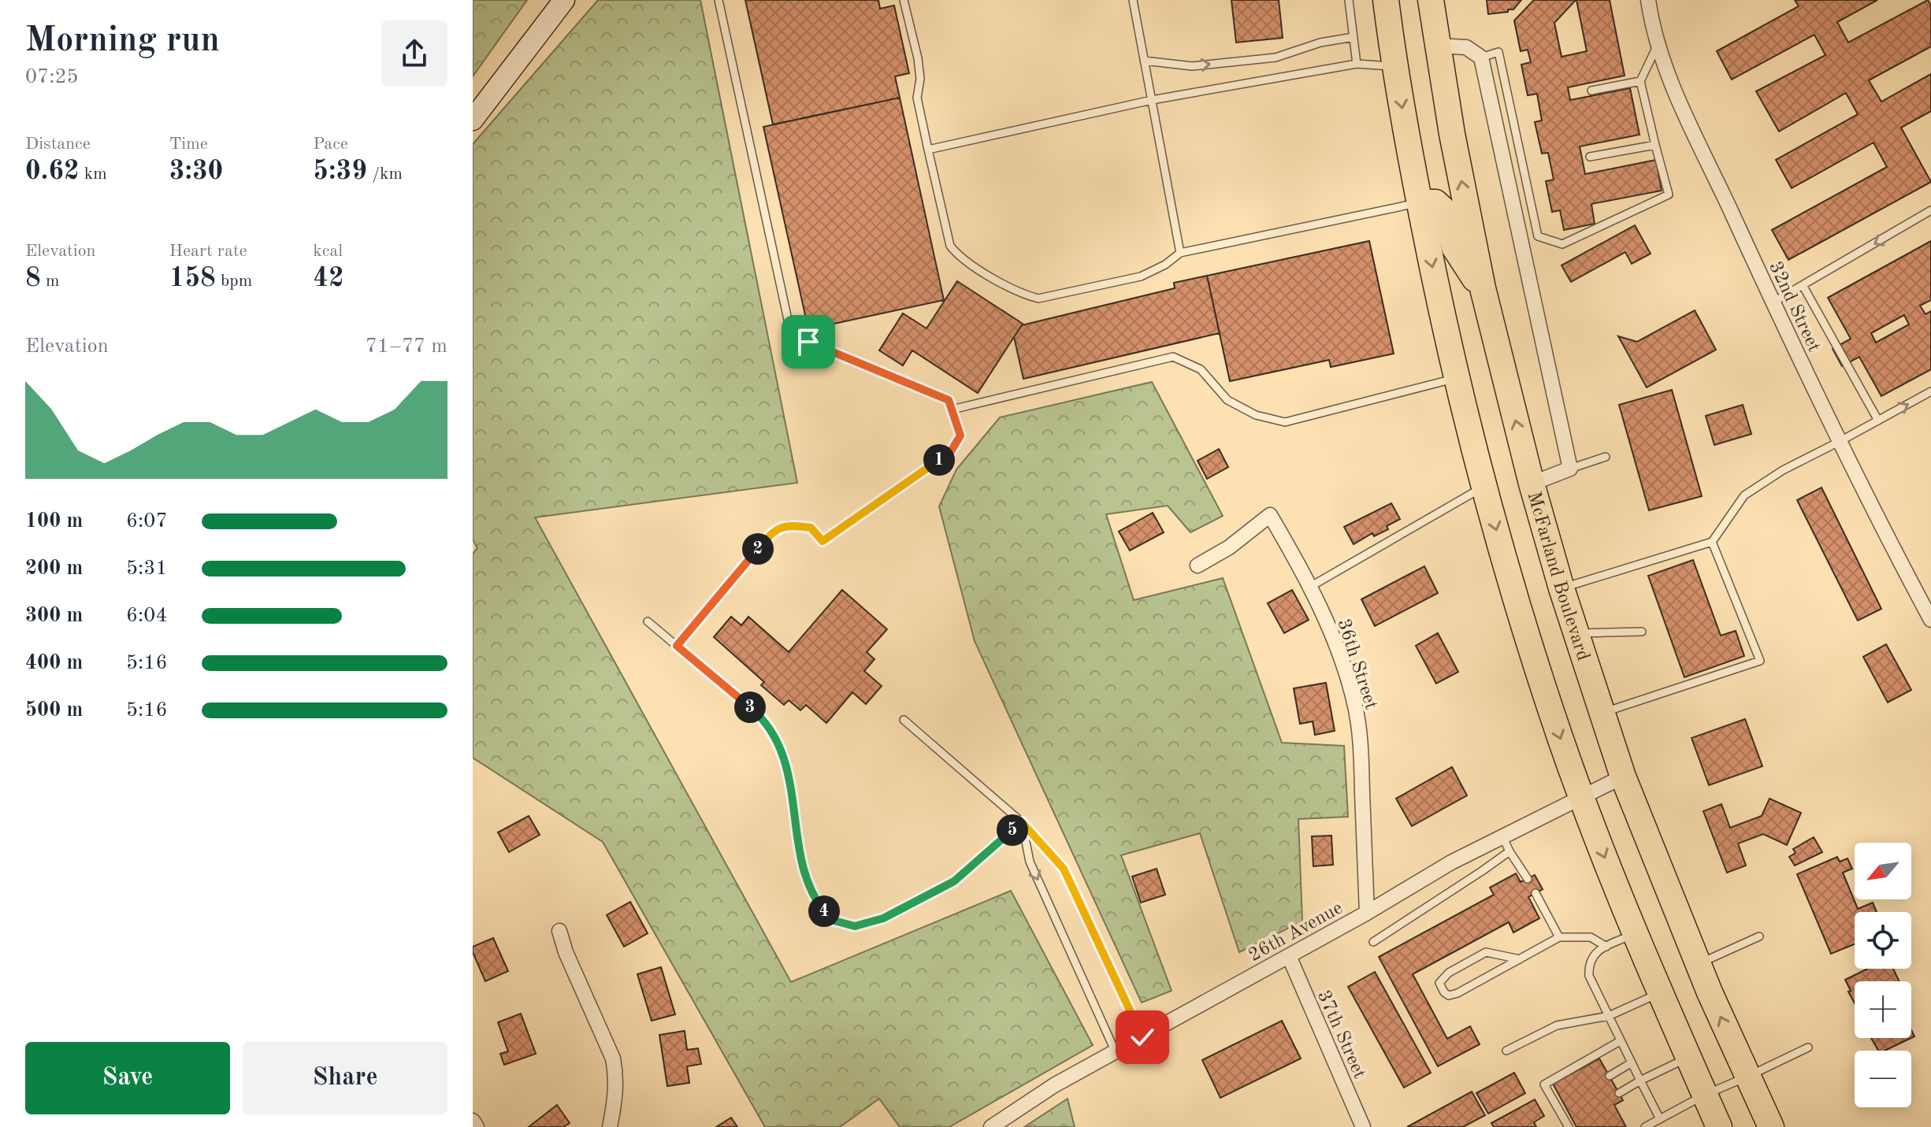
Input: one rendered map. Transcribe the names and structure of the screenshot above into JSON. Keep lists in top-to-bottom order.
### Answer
{
  "streets": {
    "highway": ["McFarland Boulevard"],
    "street": [
      "32nd Street",
      "36th Street",
      "26th Avenue",
      "37th Street"
    ]
  },
  "crossings": [
    ["McFarland Boulevard", "26th Avenue"],
    ["36th Street", "26th Avenue"],
    ["26th Avenue", "37th Street"]
  ],
  "north": "bottom left",
  "page": {
    "heading": ["Morning run", "07:25"],
    "stats": [
      ["Distance", "0.62 km"],
      ["Time", "3:30"],
      ["Pace", "5:39 /km"],
      ["Elevation", "8 m"],
      ["Heart rate", "158 bpm"],
      ["kcal", "42"]
    ],
    "chart": ["Elevation", "71–77 m"],
    "pins": [
      "1",
      "2",
      "3",
      "5",
      "4"
    ],
    "list": [
      {
        "name": "100 m",
        "note": "6:07"
      },
      {
        "name": "200 m",
        "note": "5:31"
      },
      {
        "name": "300 m",
        "note": "6:04"
      },
      {
        "name": "400 m",
        "note": "5:16"
      },
      {
        "name": "500 m",
        "note": "5:16"
      }
    ],
    "map_buttons": ["+", "−"],
    "buttons": ["Save", "Share"]
  }
}
